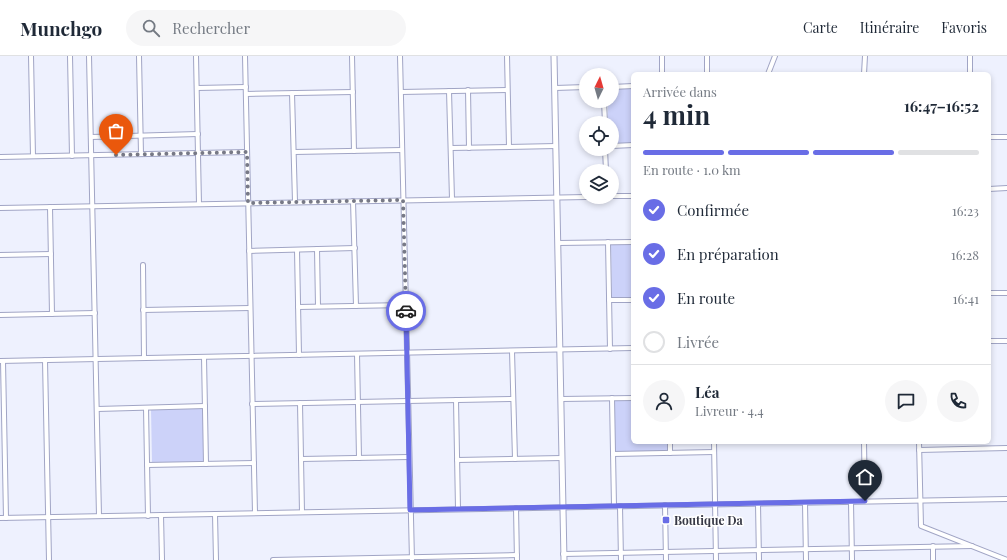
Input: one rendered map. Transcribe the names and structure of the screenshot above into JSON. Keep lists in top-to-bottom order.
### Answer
{
  "places": {
    "transit": ["Boutique Da"]
  },
  "north": "top",
  "page": {
    "header": "Munchgo",
    "search": "Rechercher",
    "nav": ["Carte", "Itinéraire", "Favoris"],
    "heading": ["4 min", "Arrivée dans", "16:47–16:52"],
    "panel": ["Léa", "Livreur · 4.4"],
    "bar": "En route · 1.0 km",
    "list": [
      ["Confirmée", "16:23"],
      ["En préparation", "16:28"],
      ["En route", "16:41"],
      "Livrée"
    ]
  }
}
